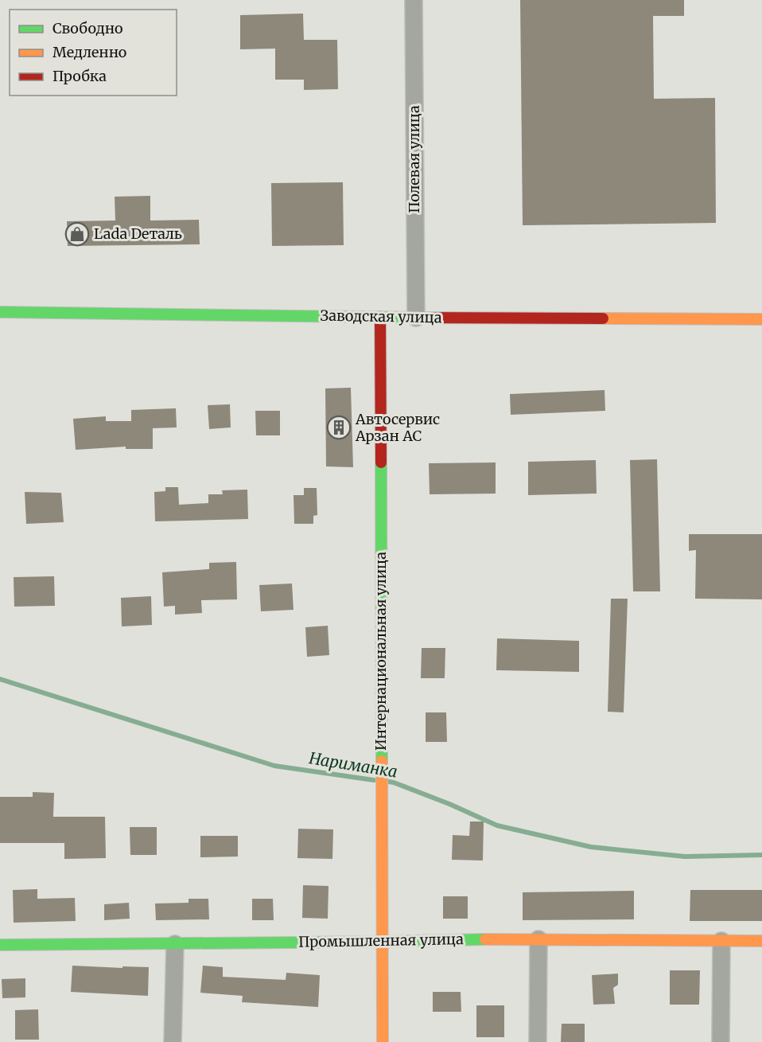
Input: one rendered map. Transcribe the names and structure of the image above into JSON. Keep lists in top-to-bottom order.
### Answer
{
  "streets": {
    "street": [
      "Полевая улица",
      "Заводская улица",
      "Интернациональная улица",
      "Промышленная улица"
    ]
  },
  "crossings": [
    ["Полевая улица", "Заводская улица"],
    ["Заводская улица", "Интернациональная улица"],
    ["Интернациональная улица", "Промышленная улица"]
  ],
  "water": ["Нариманка"],
  "places": {
    "shop": ["Lada Dеталь"],
    "building": ["Автосервис Арзан АС"]
  },
  "legend": ["Свободно", "Медленно", "Пробка"]
}
